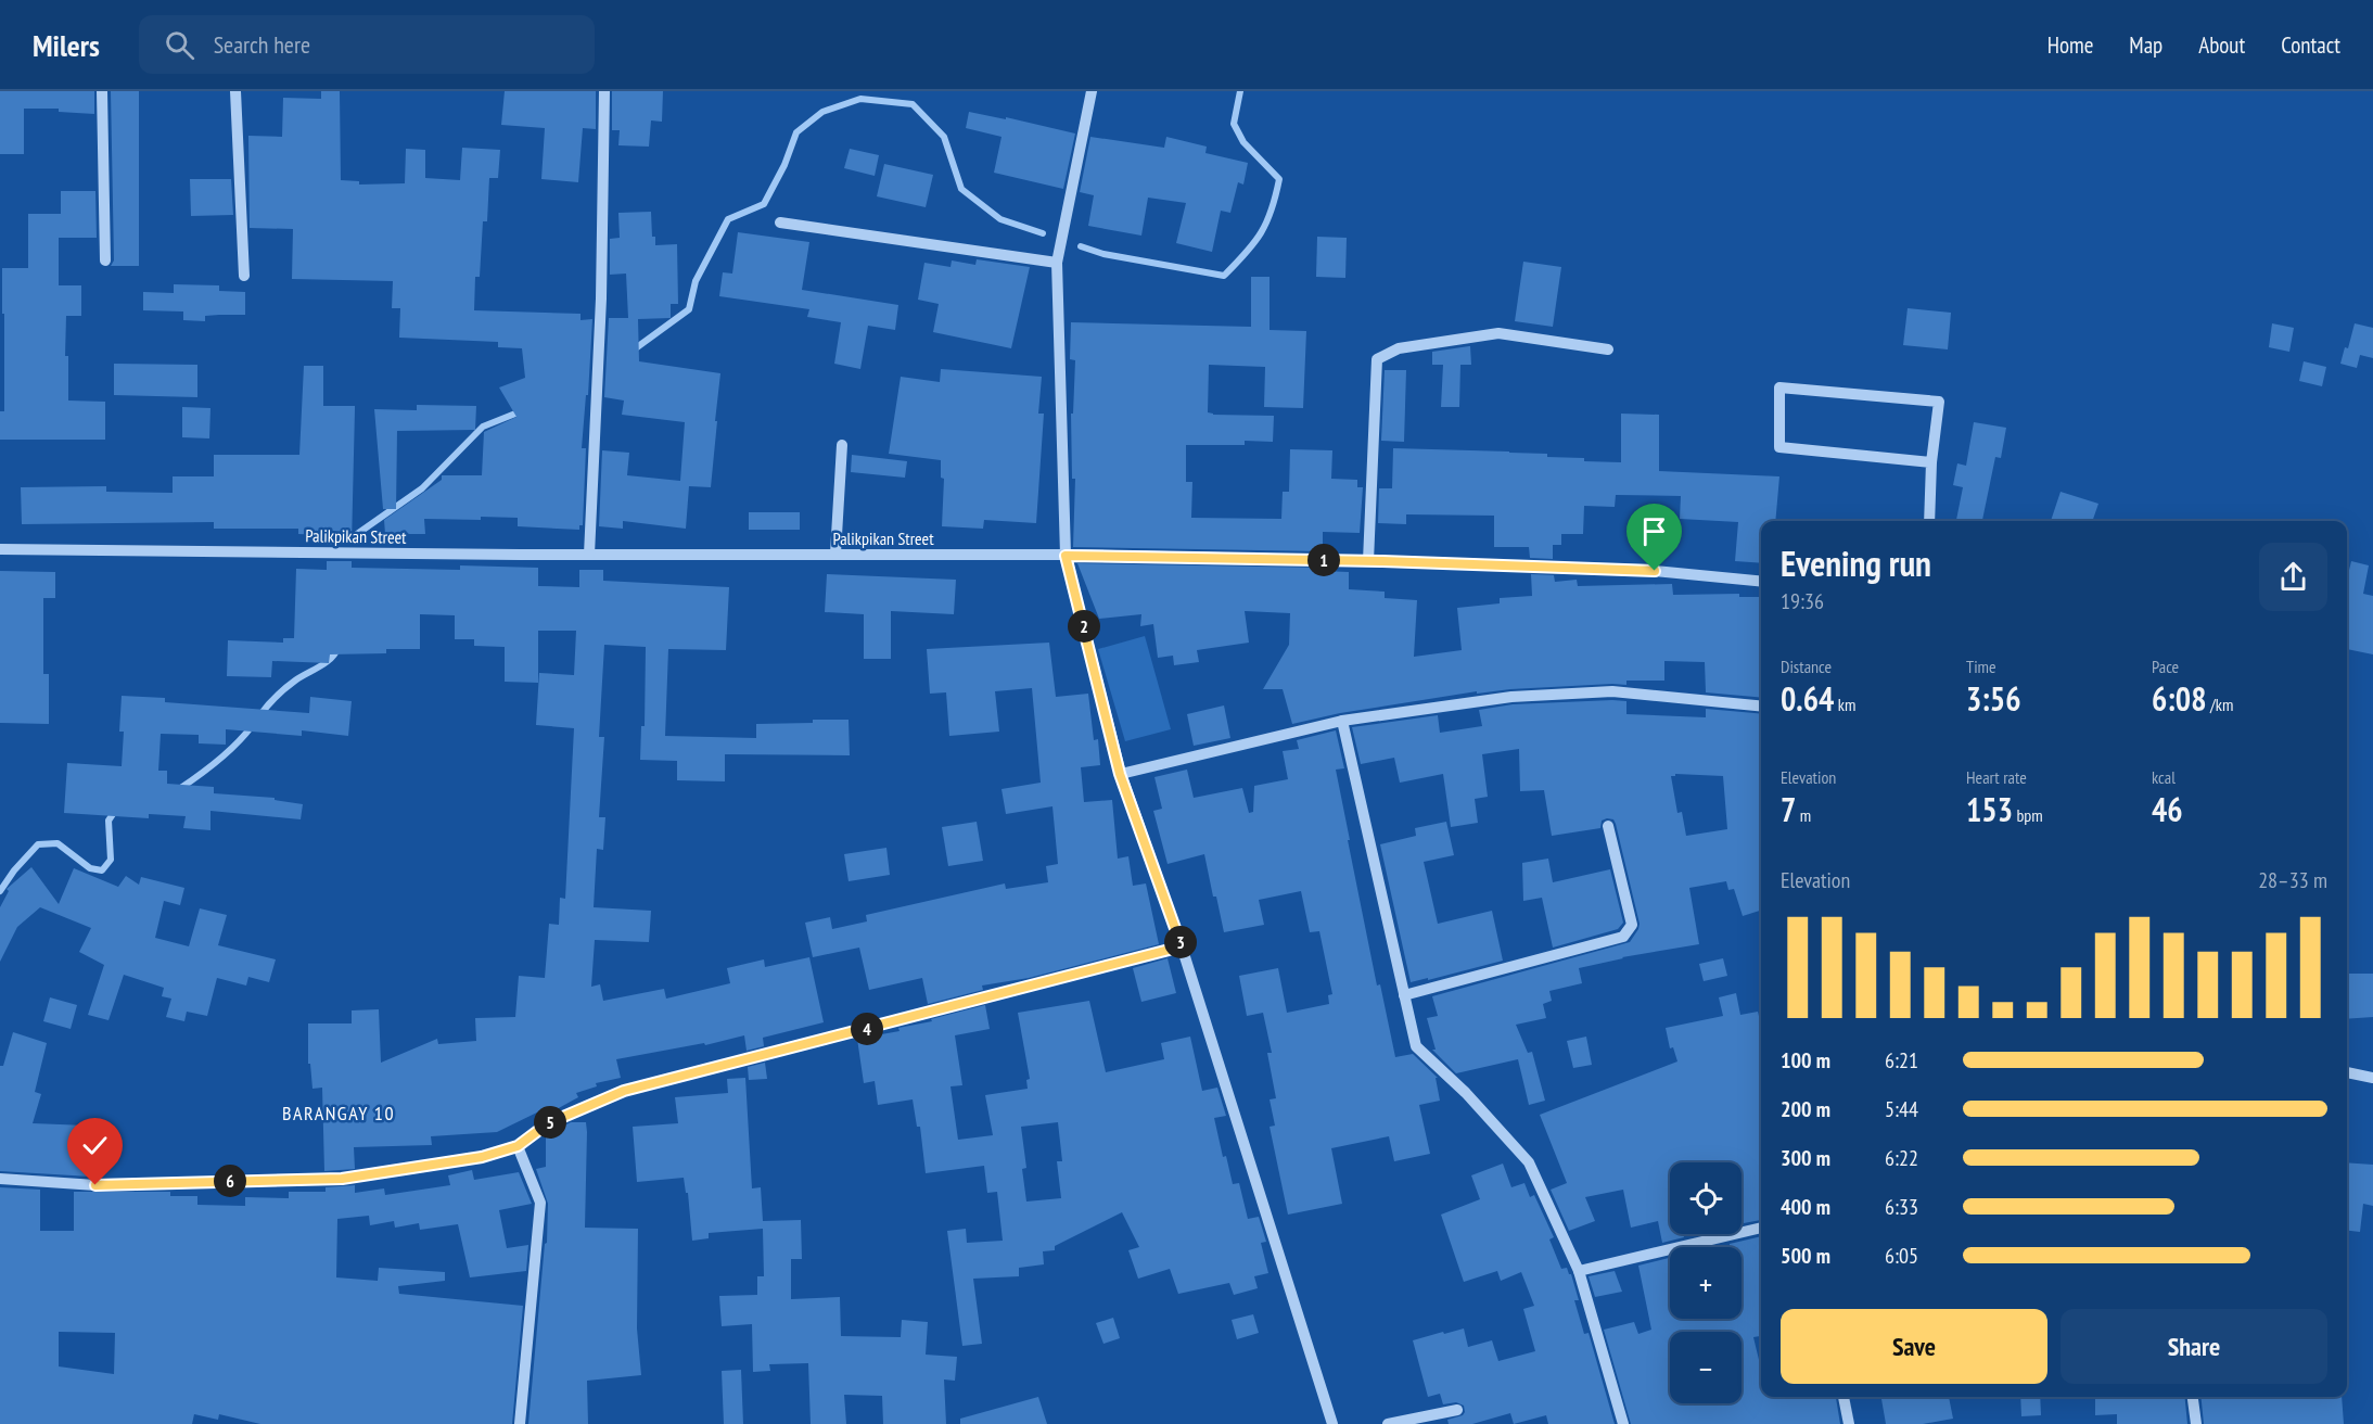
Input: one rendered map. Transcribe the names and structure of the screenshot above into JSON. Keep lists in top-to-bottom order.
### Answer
{
  "streets": {
    "street": ["Palikpikan Street"]
  },
  "districts": ["BARANGAY 10"],
  "page": {
    "header": "Milers",
    "search": "Search here",
    "nav": [
      "Home",
      "Map",
      "About",
      "Contact"
    ],
    "heading": ["Evening run", "19:36"],
    "pins": [
      "1",
      "2",
      "3",
      "4",
      "5",
      "6"
    ],
    "stats": [
      ["Distance", "0.64 km"],
      ["Time", "3:56"],
      ["Pace", "6:08 /km"],
      ["Elevation", "7 m"],
      ["Heart rate", "153 bpm"],
      ["kcal", "46"]
    ],
    "chart": ["Elevation", "28–33 m"],
    "list": [
      {
        "name": "100 m",
        "note": "6:21"
      },
      {
        "name": "200 m",
        "note": "5:44"
      },
      {
        "name": "300 m",
        "note": "6:22"
      },
      {
        "name": "400 m",
        "note": "6:33"
      },
      {
        "name": "500 m",
        "note": "6:05"
      }
    ],
    "map_buttons": ["+", "−"],
    "buttons": ["Save", "Share"]
  }
}
